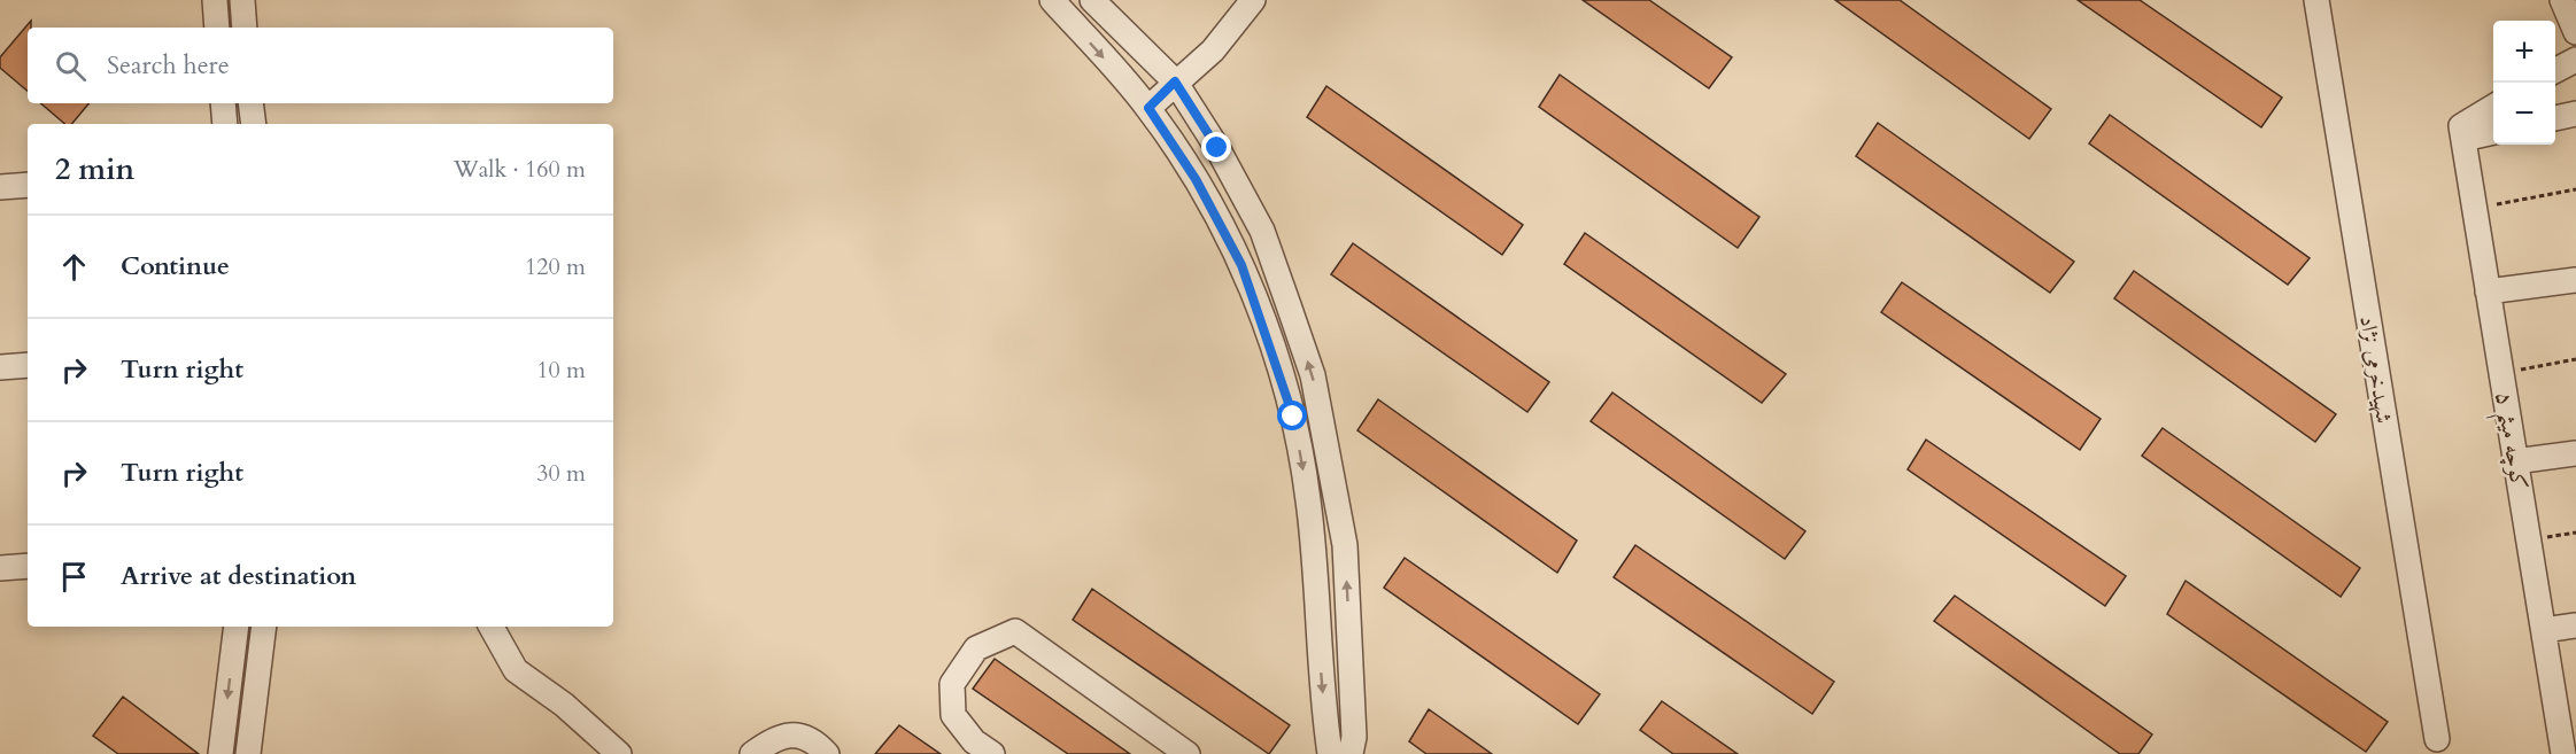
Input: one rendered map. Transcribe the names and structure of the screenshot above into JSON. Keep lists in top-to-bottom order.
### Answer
{
  "streets": {
    "street": ["شهیدخرمی نژاد", "کوچه میثم ۵"]
  },
  "page": {
    "map_buttons": ["+", "−"],
    "search": "Search here",
    "heading": ["2 min", "Walk · 160 m"],
    "list": [
      ["Continue", "120 m"],
      ["Turn right", "10 m"],
      ["Turn right", "30 m"],
      "Arrive at destination"
    ]
  }
}
